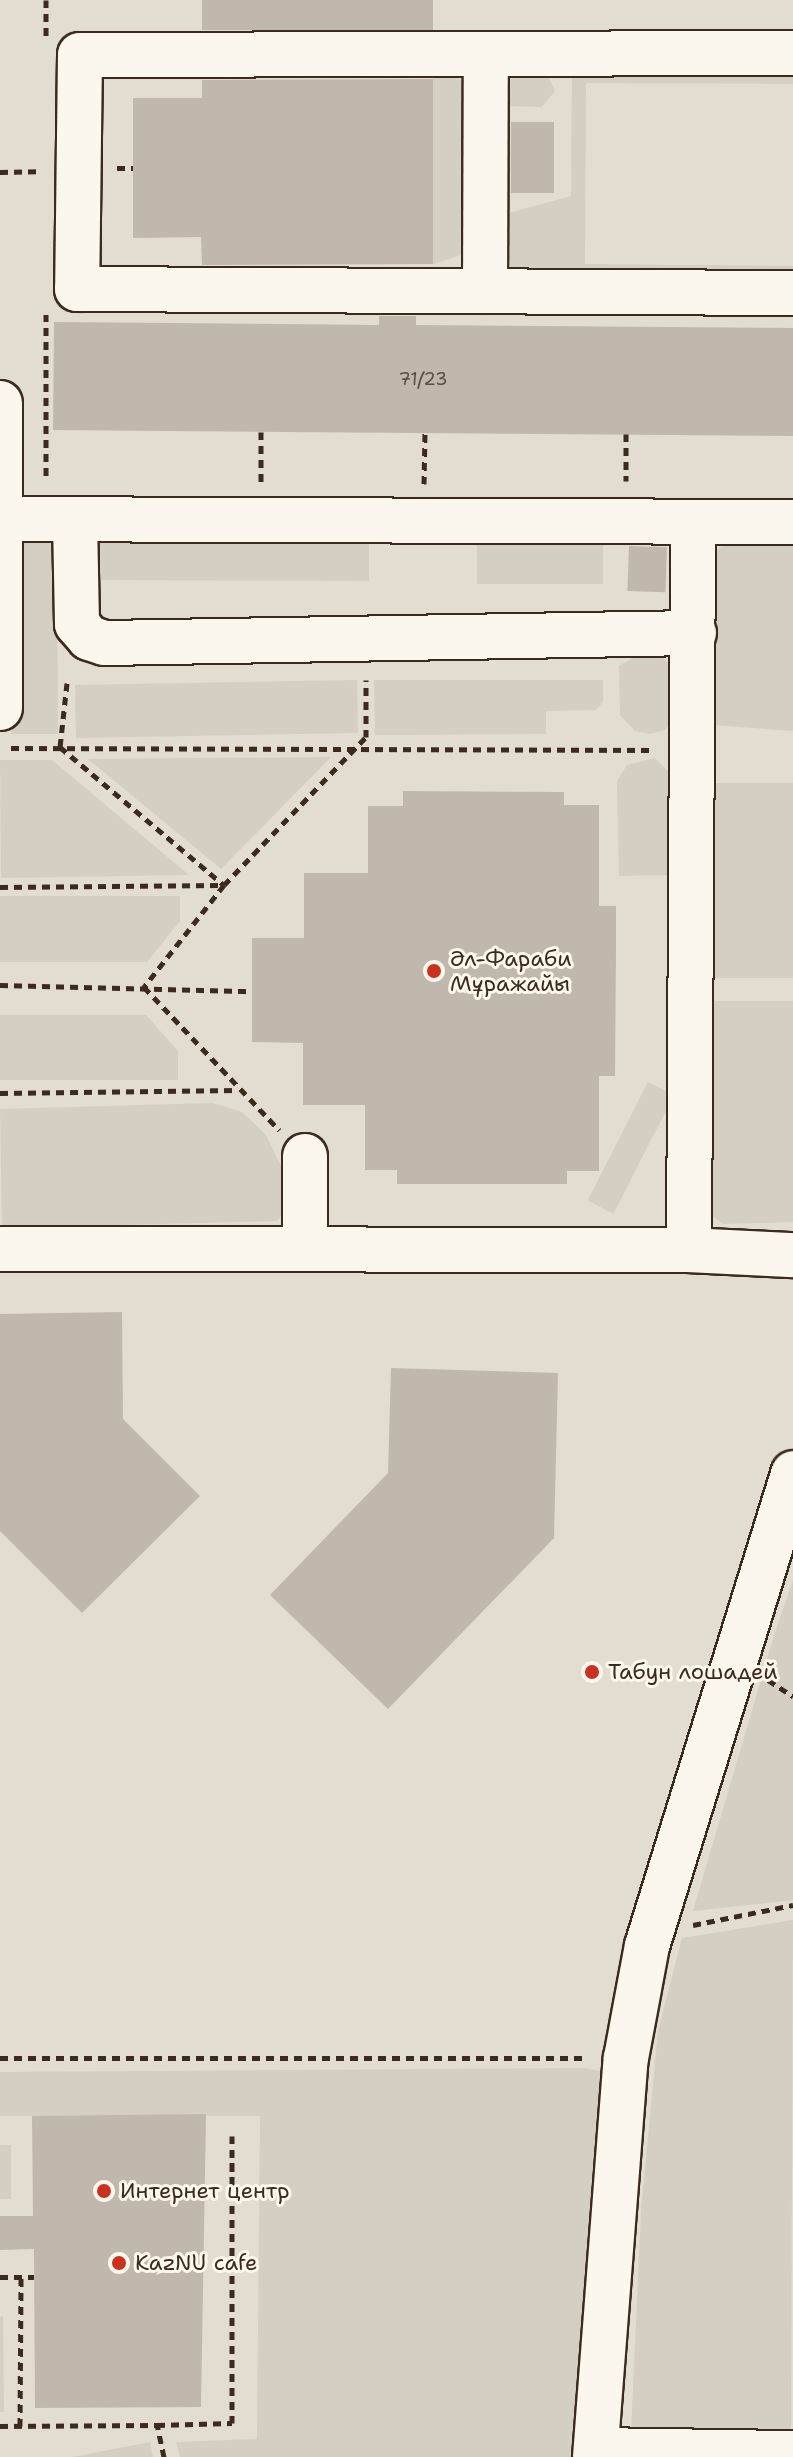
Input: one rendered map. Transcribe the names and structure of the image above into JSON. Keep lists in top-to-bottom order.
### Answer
{
  "places": [
    "Әл-Фараби Мұражайы",
    "Табун лошадей",
    "Интернет центр",
    "KazNU cafe"
  ],
  "house_numbers": ["71/23"]
}
